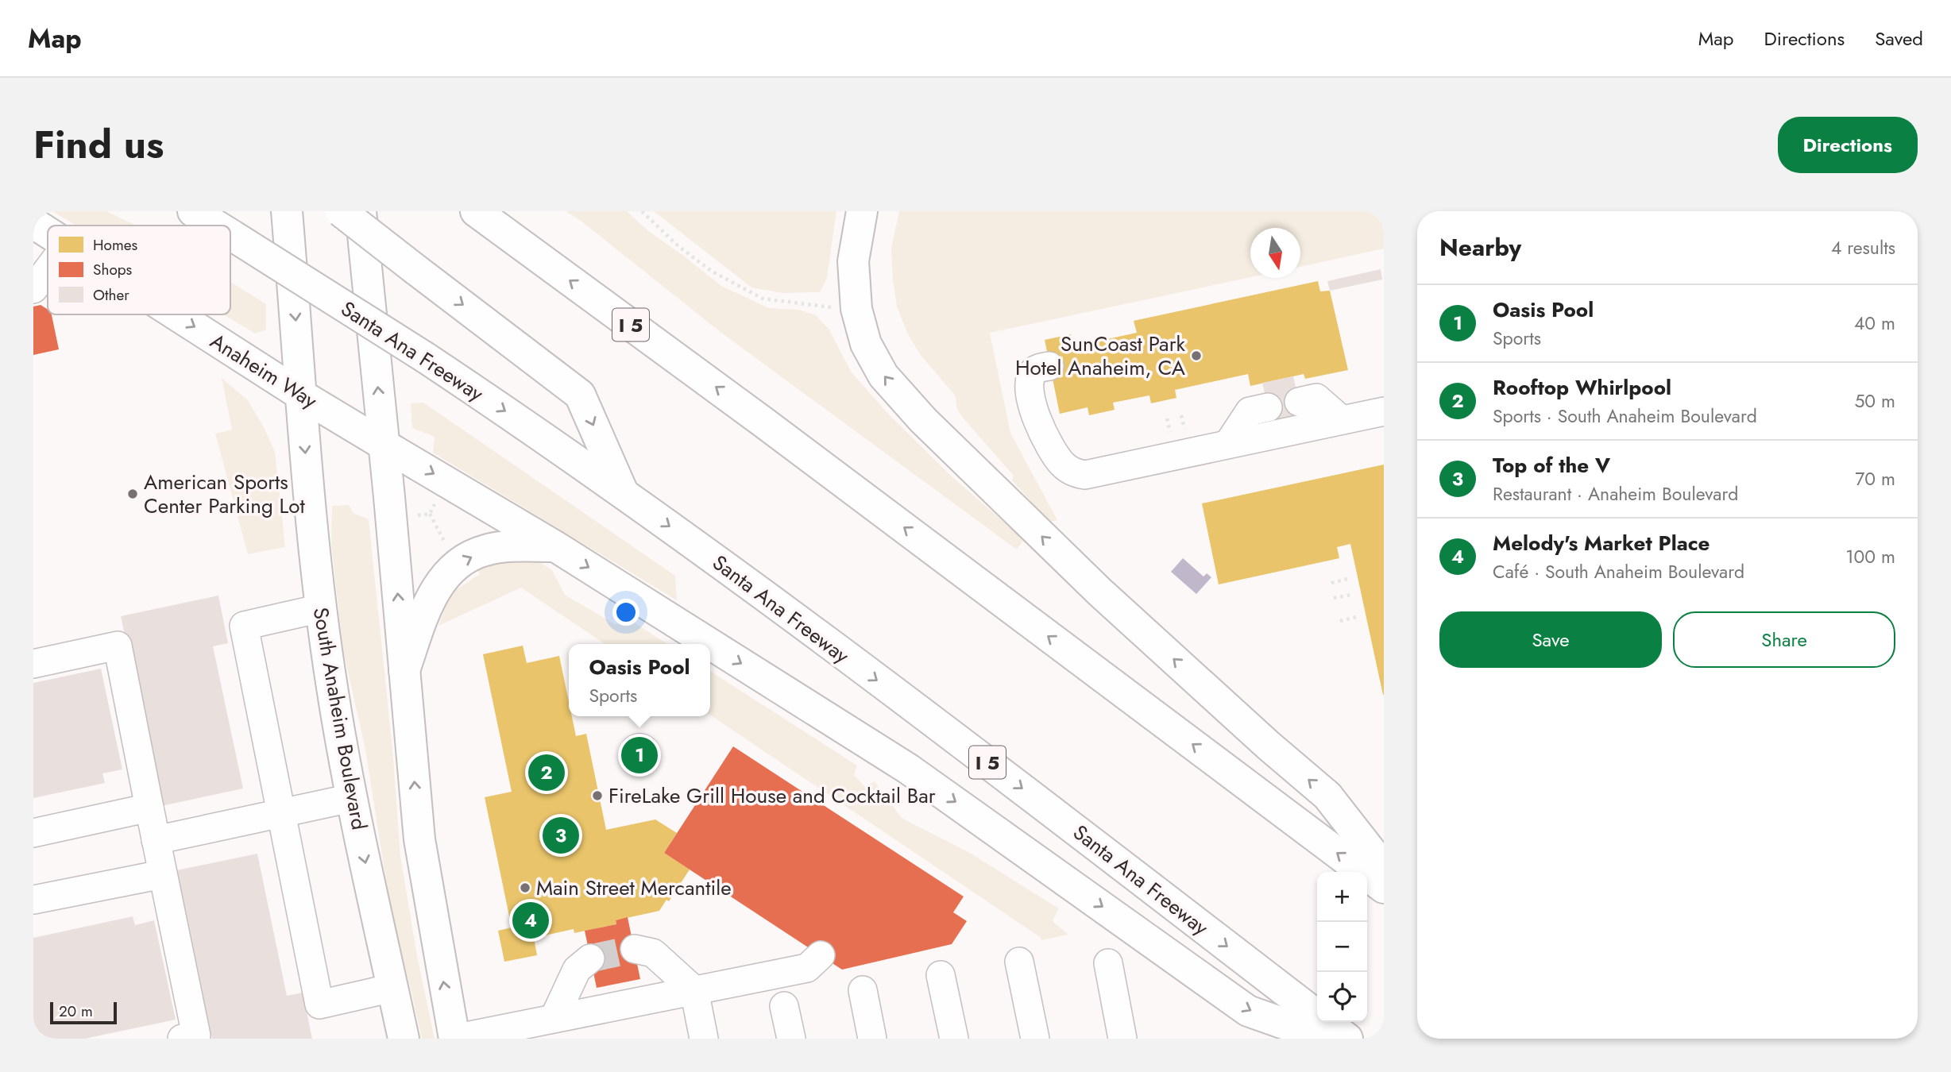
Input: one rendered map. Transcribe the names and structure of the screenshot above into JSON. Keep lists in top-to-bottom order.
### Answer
{
  "streets": {
    "main road": [
      "I 5",
      "Santa Ana Freeway",
      "Anaheim Way",
      "South Anaheim Boulevard"
    ]
  },
  "crossings": [
    ["Anaheim Way", "South Anaheim Boulevard"]
  ],
  "places": [
    "SunCoast Park Hotel Anaheim, CA",
    "American Sports Center Parking Lot",
    "FireLake Grill House and Cocktail Bar",
    "Main Street Mercantile"
  ],
  "legend": ["Homes", "Shops", "Other"],
  "scale_bar": "20 m",
  "north": "bottom",
  "page": {
    "header": "Map",
    "nav": ["Map", "Directions", "Saved"],
    "title": "Find us",
    "buttons": [
      "Directions",
      ["Save", "Share"]
    ],
    "heading": ["Nearby", "4 results"],
    "list": [
      {
        "mark": "1",
        "name": "Oasis Pool",
        "note": "Sports",
        "value": "40 m"
      },
      {
        "mark": "2",
        "name": "Rooftop Whirlpool",
        "note": "Sports · South Anaheim Boulevard",
        "value": "50 m"
      },
      {
        "mark": "3",
        "name": "Top of the V",
        "note": "Restaurant · Anaheim Boulevard",
        "value": "70 m"
      },
      {
        "mark": "4",
        "name": "Melody's Market Place",
        "note": "Café · South Anaheim Boulevard",
        "value": "100 m"
      }
    ],
    "popup": ["Oasis Pool", "Sports"],
    "pins": [
      "1",
      "2",
      "3",
      "4"
    ],
    "map_buttons": ["+", "−"],
    "scale": "20 m"
  }
}
